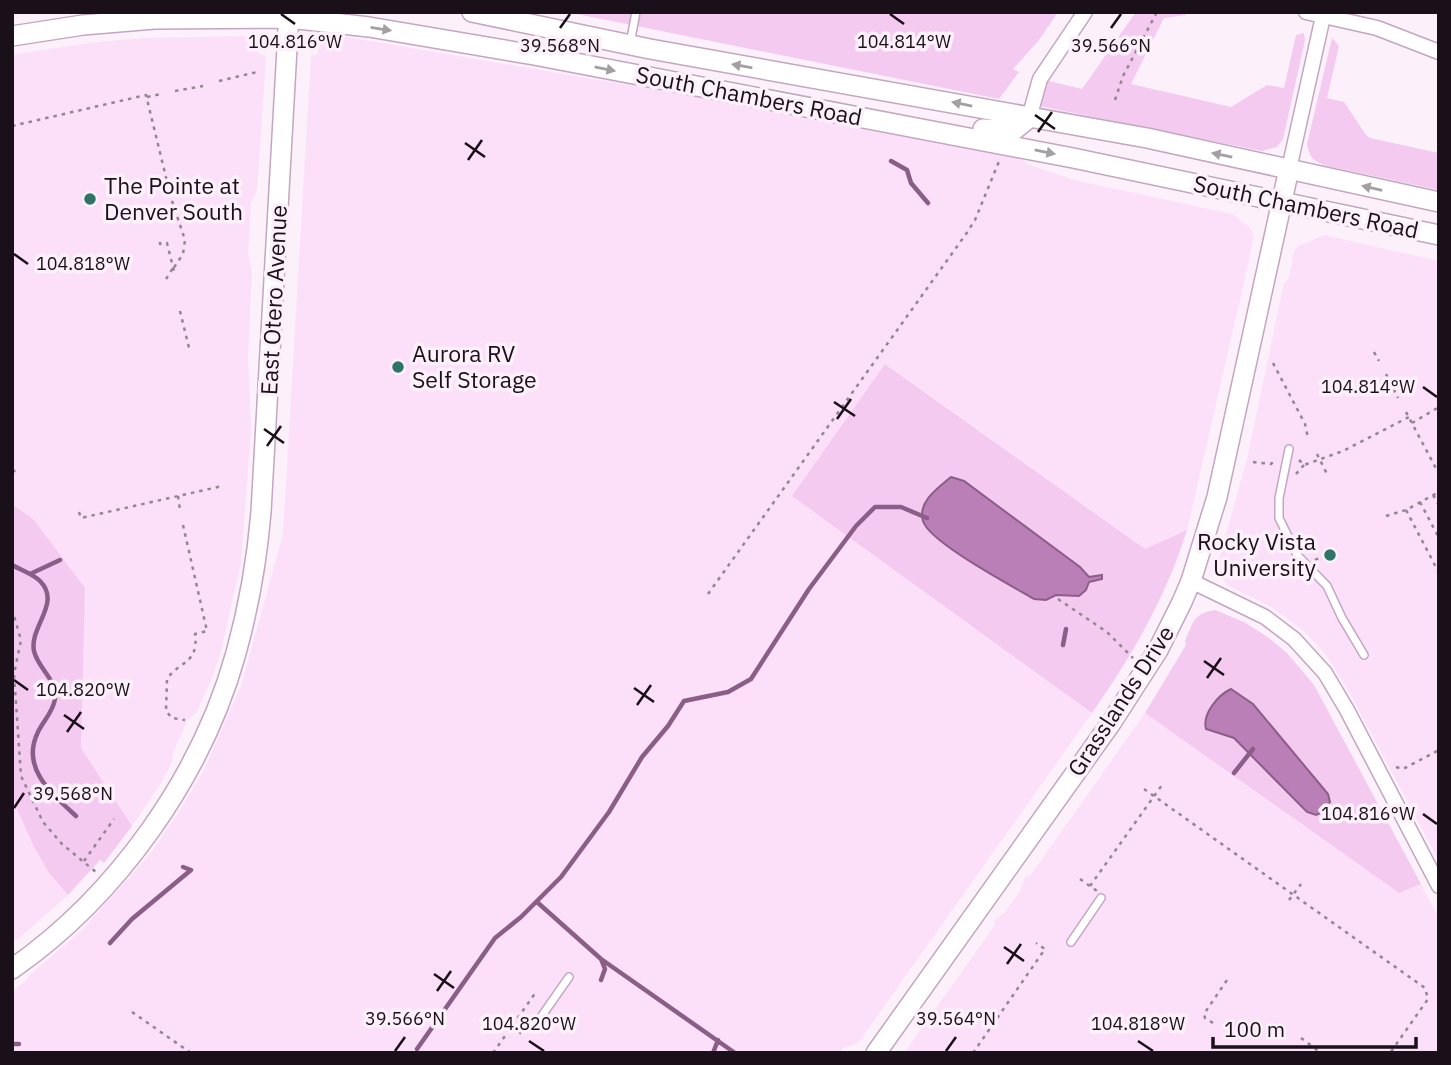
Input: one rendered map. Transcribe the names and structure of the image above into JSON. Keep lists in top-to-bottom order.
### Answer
{
  "streets": {
    "main road": ["South Chambers Road", "East Otero Avenue", "Grasslands Drive"]
  },
  "crossings": [
    ["South Chambers Road", "East Otero Avenue"],
    ["South Chambers Road", "Grasslands Drive"]
  ],
  "places": ["The Pointe at Denver South", "Aurora RV Self Storage", "Rocky Vista University"],
  "scale_bar": "100 m",
  "coordinates": [
    "104.816°W",
    "104.814°W",
    "39.568°N",
    "39.566°N",
    "104.818°W",
    "104.820°W",
    "39.564°N"
  ]
}
